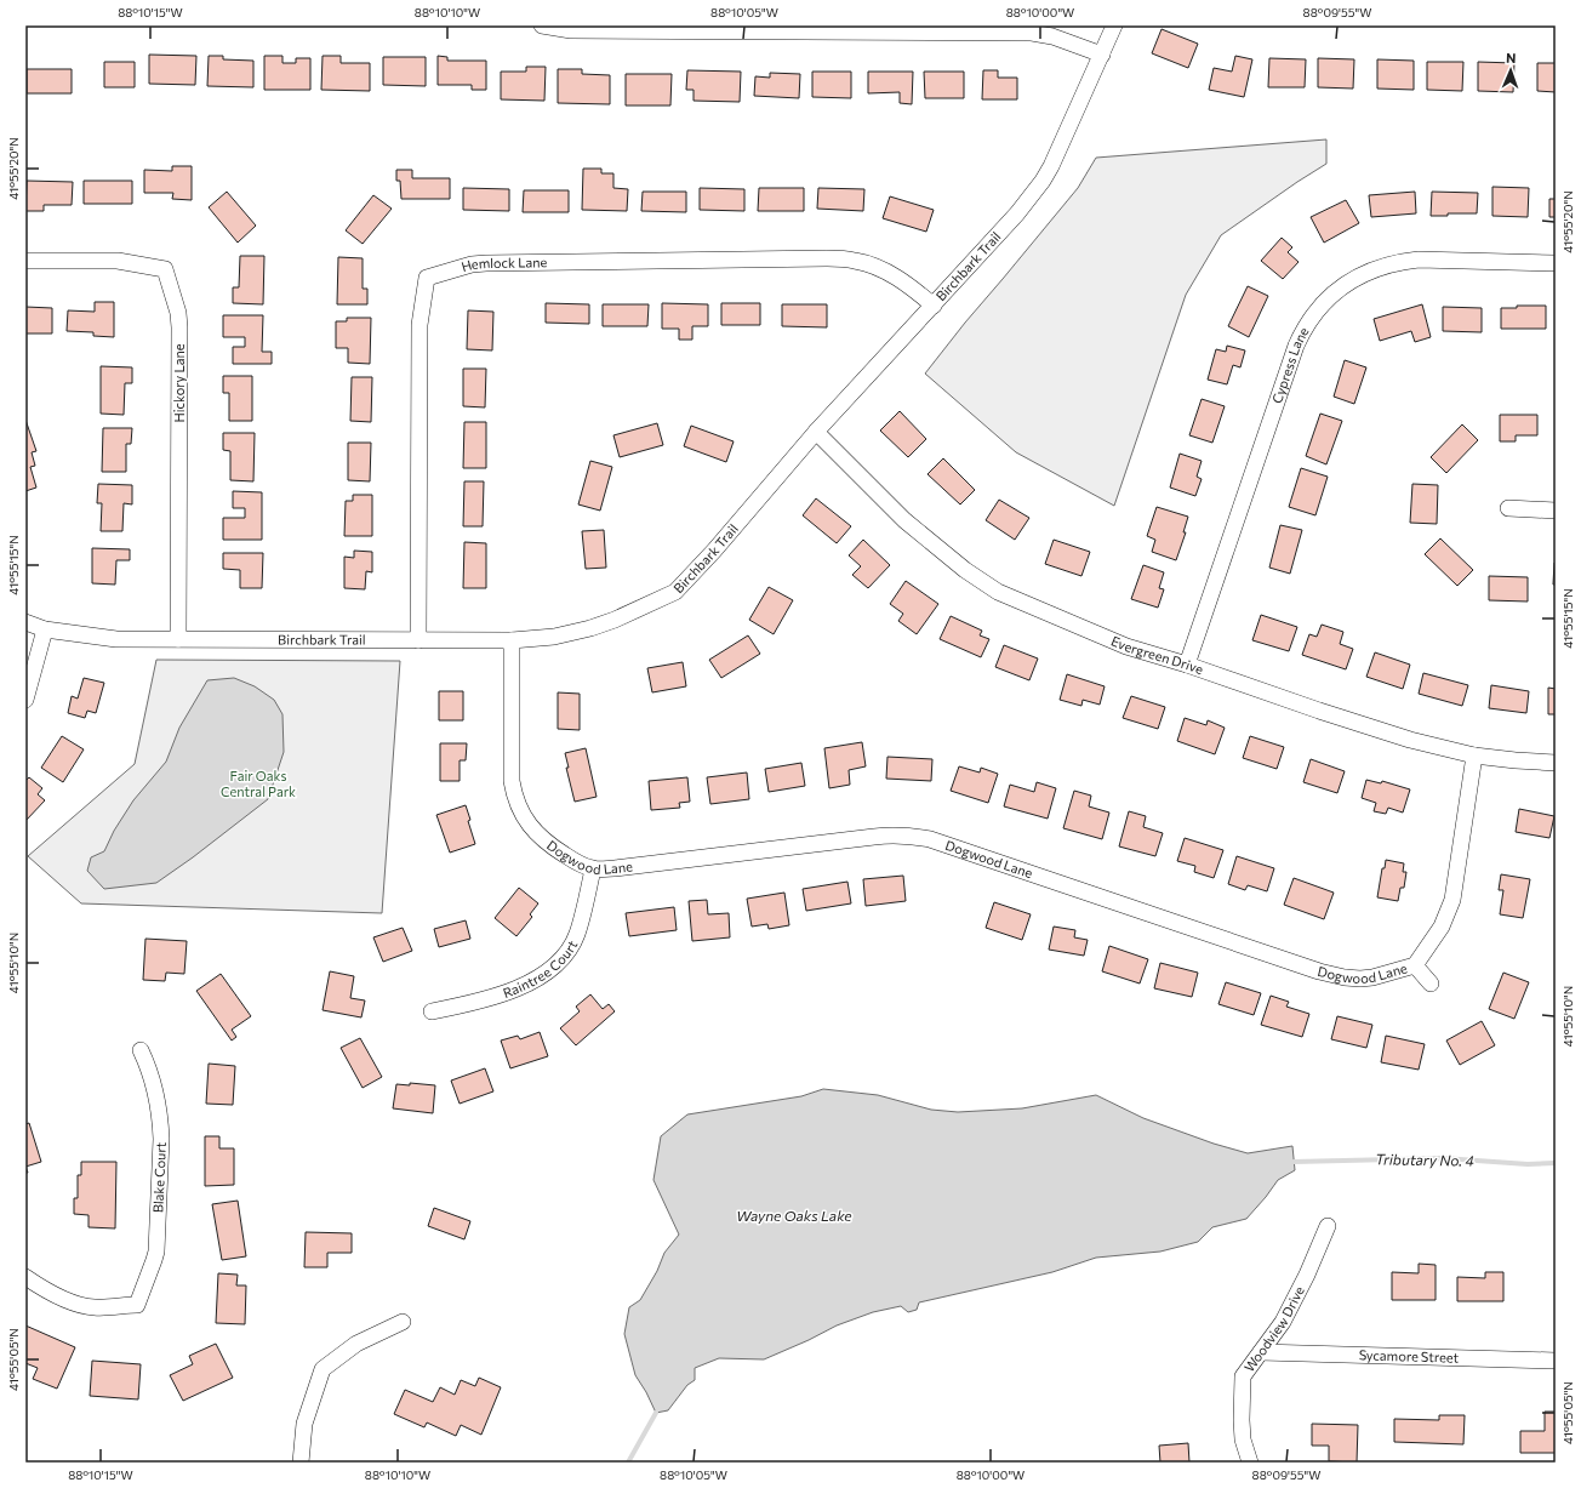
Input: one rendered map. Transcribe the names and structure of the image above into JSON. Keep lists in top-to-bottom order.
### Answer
{
  "streets": {
    "street": [
      "Hemlock Lane",
      "Birchbark Trail",
      "Cypress Lane",
      "Hickory Lane",
      "Evergreen Drive",
      "Dogwood Lane",
      "Raintree Court",
      "Blake Court",
      "Woodview Drive",
      "Sycamore Street"
    ]
  },
  "crossings": [
    ["Hemlock Lane", "Birchbark Trail"],
    ["Birchbark Trail", "Hickory Lane"],
    ["Birchbark Trail", "Evergreen Drive"],
    ["Birchbark Trail", "Dogwood Lane"],
    ["Cypress Lane", "Evergreen Drive"],
    ["Evergreen Drive", "Dogwood Lane"],
    ["Dogwood Lane", "Raintree Court"],
    ["Woodview Drive", "Sycamore Street"]
  ],
  "water": ["Tributary No. 4", "Wayne Oaks Lake"],
  "parks": ["Fair Oaks Central Park"],
  "north": "top",
  "coordinates": [
    "88°10'15\"W",
    "88°10'10\"W",
    "88°10'05\"W",
    "88°10'00\"W",
    "88°09'55\"W",
    "41°55'20\"N",
    "41°55'15\"N",
    "41°55'10\"N",
    "41°55'05\"N"
  ]
}
